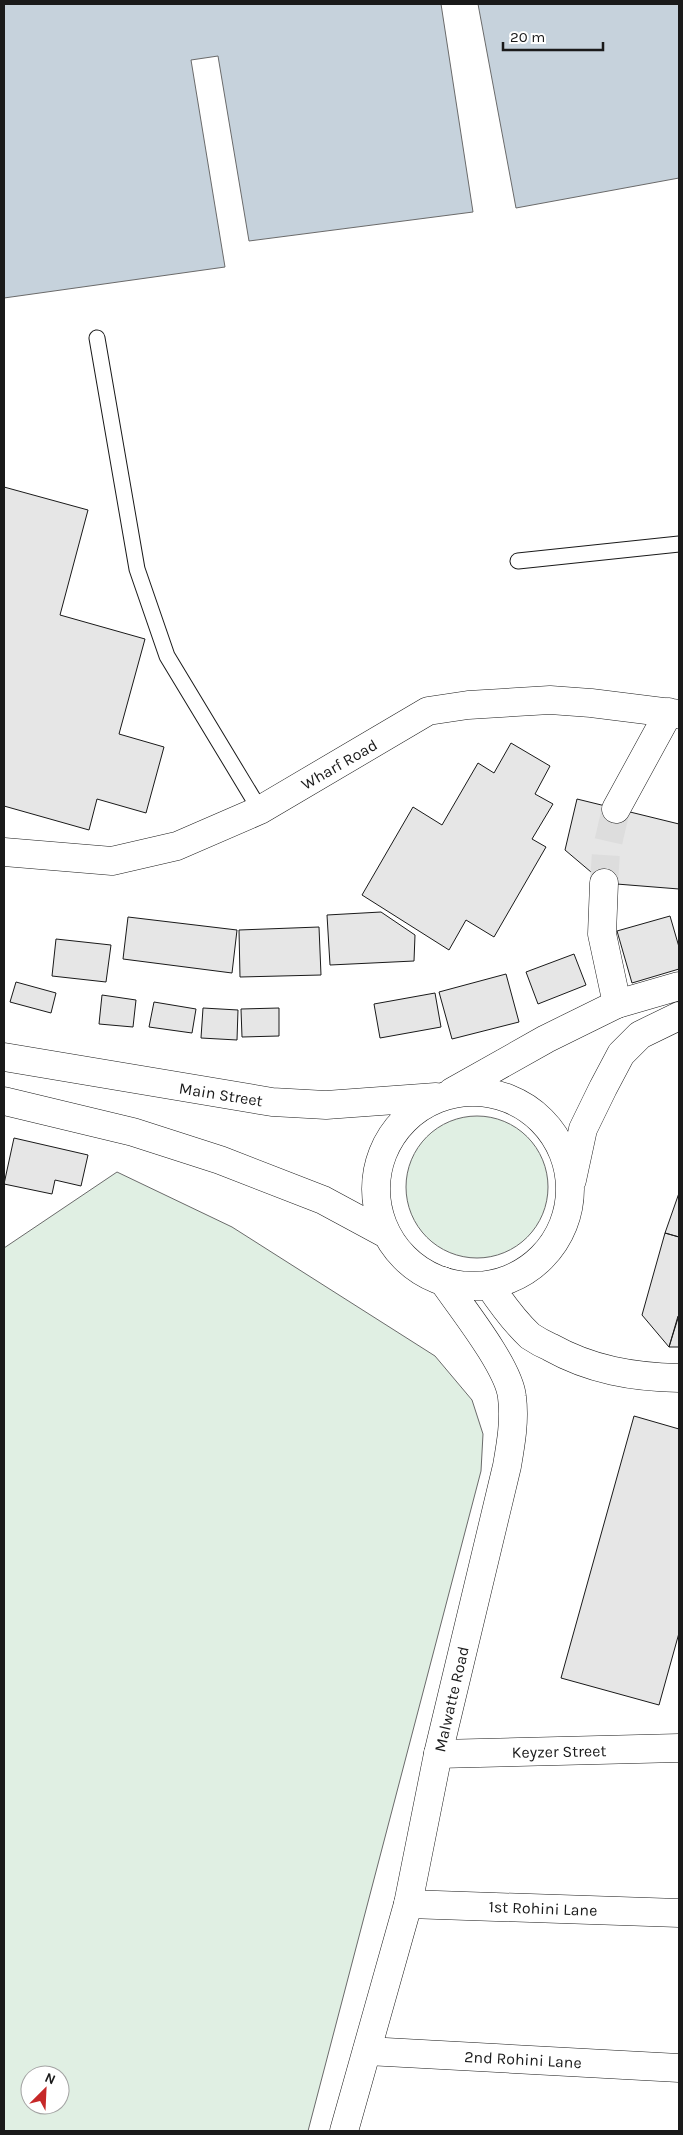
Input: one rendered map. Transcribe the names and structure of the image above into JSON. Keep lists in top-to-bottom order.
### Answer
{
  "streets": {
    "main road": [
      "Wharf Road",
      "Main Street",
      "Malwatte Road",
      "Keyzer Street",
      "1st Rohini Lane",
      "2nd Rohini Lane"
    ]
  },
  "crossings": [
    ["Malwatte Road", "Keyzer Street"],
    ["Malwatte Road", "1st Rohini Lane"],
    ["Malwatte Road", "2nd Rohini Lane"]
  ],
  "scale_bar": "20 m",
  "north": "top right"
}
